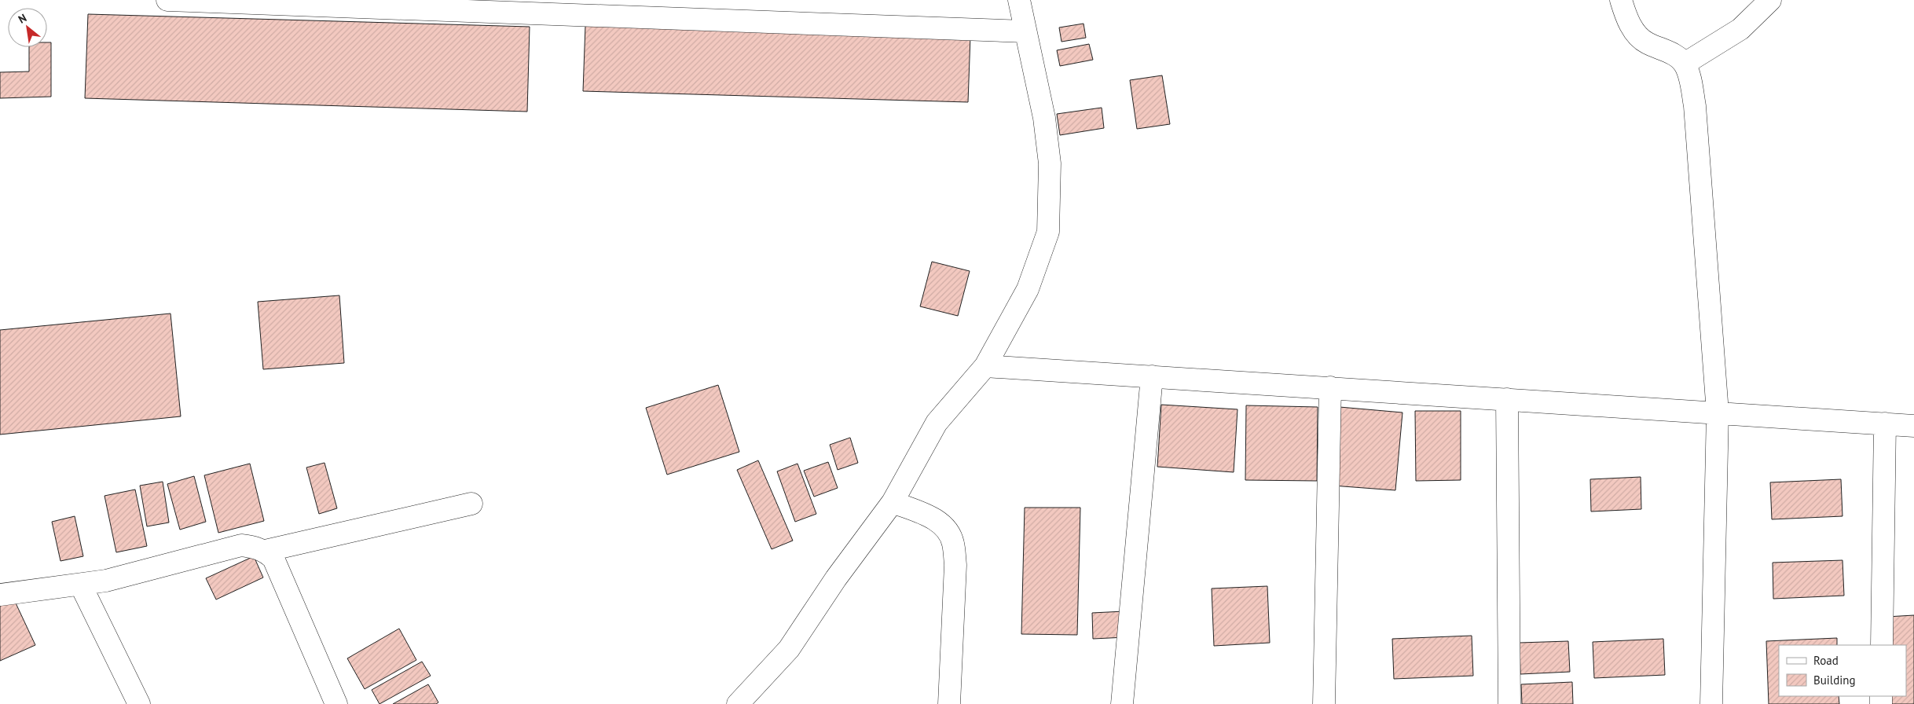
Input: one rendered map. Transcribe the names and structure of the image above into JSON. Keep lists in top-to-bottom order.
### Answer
{
  "legend": ["Road", "Building"],
  "north": "top left"
}
